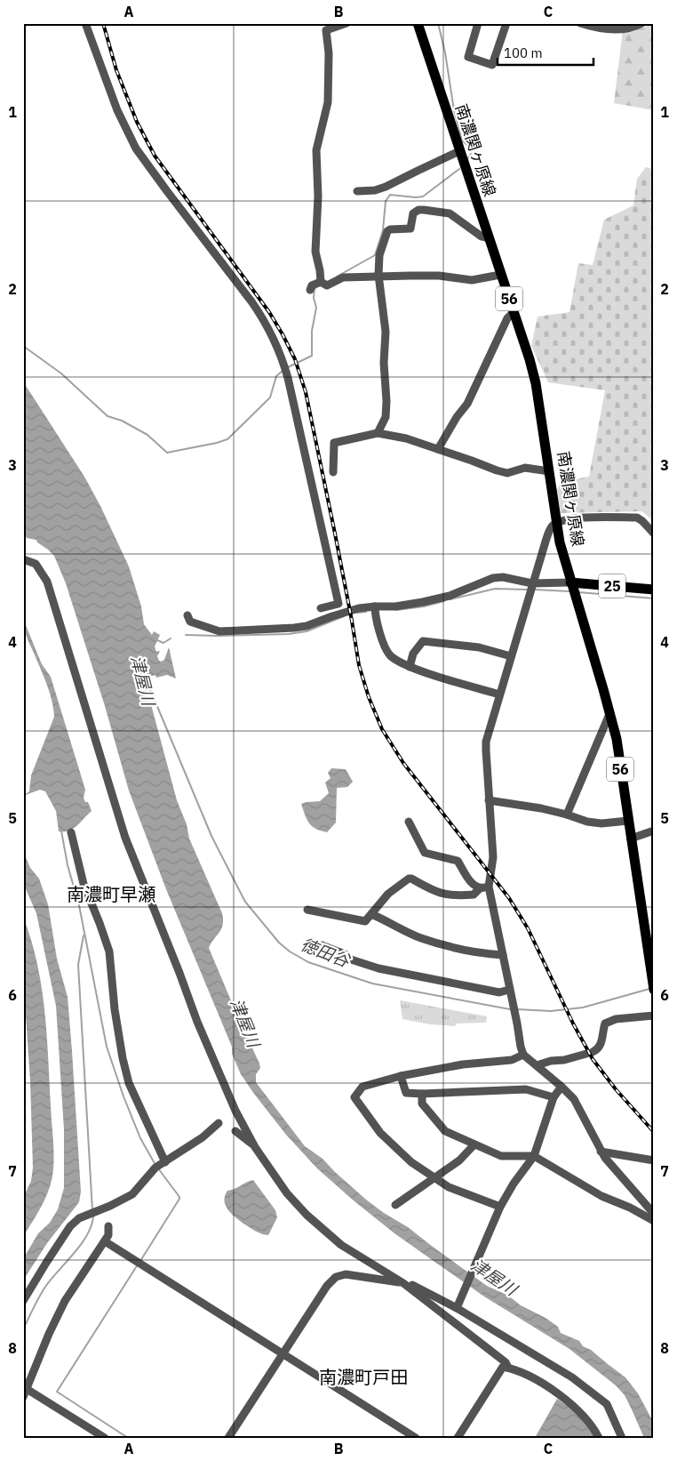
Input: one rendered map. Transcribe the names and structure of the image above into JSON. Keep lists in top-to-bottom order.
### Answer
{
  "streets": {
    "main road": ["南濃関ヶ原線", "56", "25"]
  },
  "crossings": [
    ["南濃関ヶ原線", "25"]
  ],
  "districts": ["南濃町早瀬", "南濃町戸田"],
  "water": ["津屋川", "徳田谷"],
  "scale_bar": "100 m",
  "grid": {
    "columns": ["A", "B", "C"],
    "rows": [
      "1",
      "2",
      "3",
      "4",
      "5",
      "6",
      "7",
      "8"
    ]
  }
}
